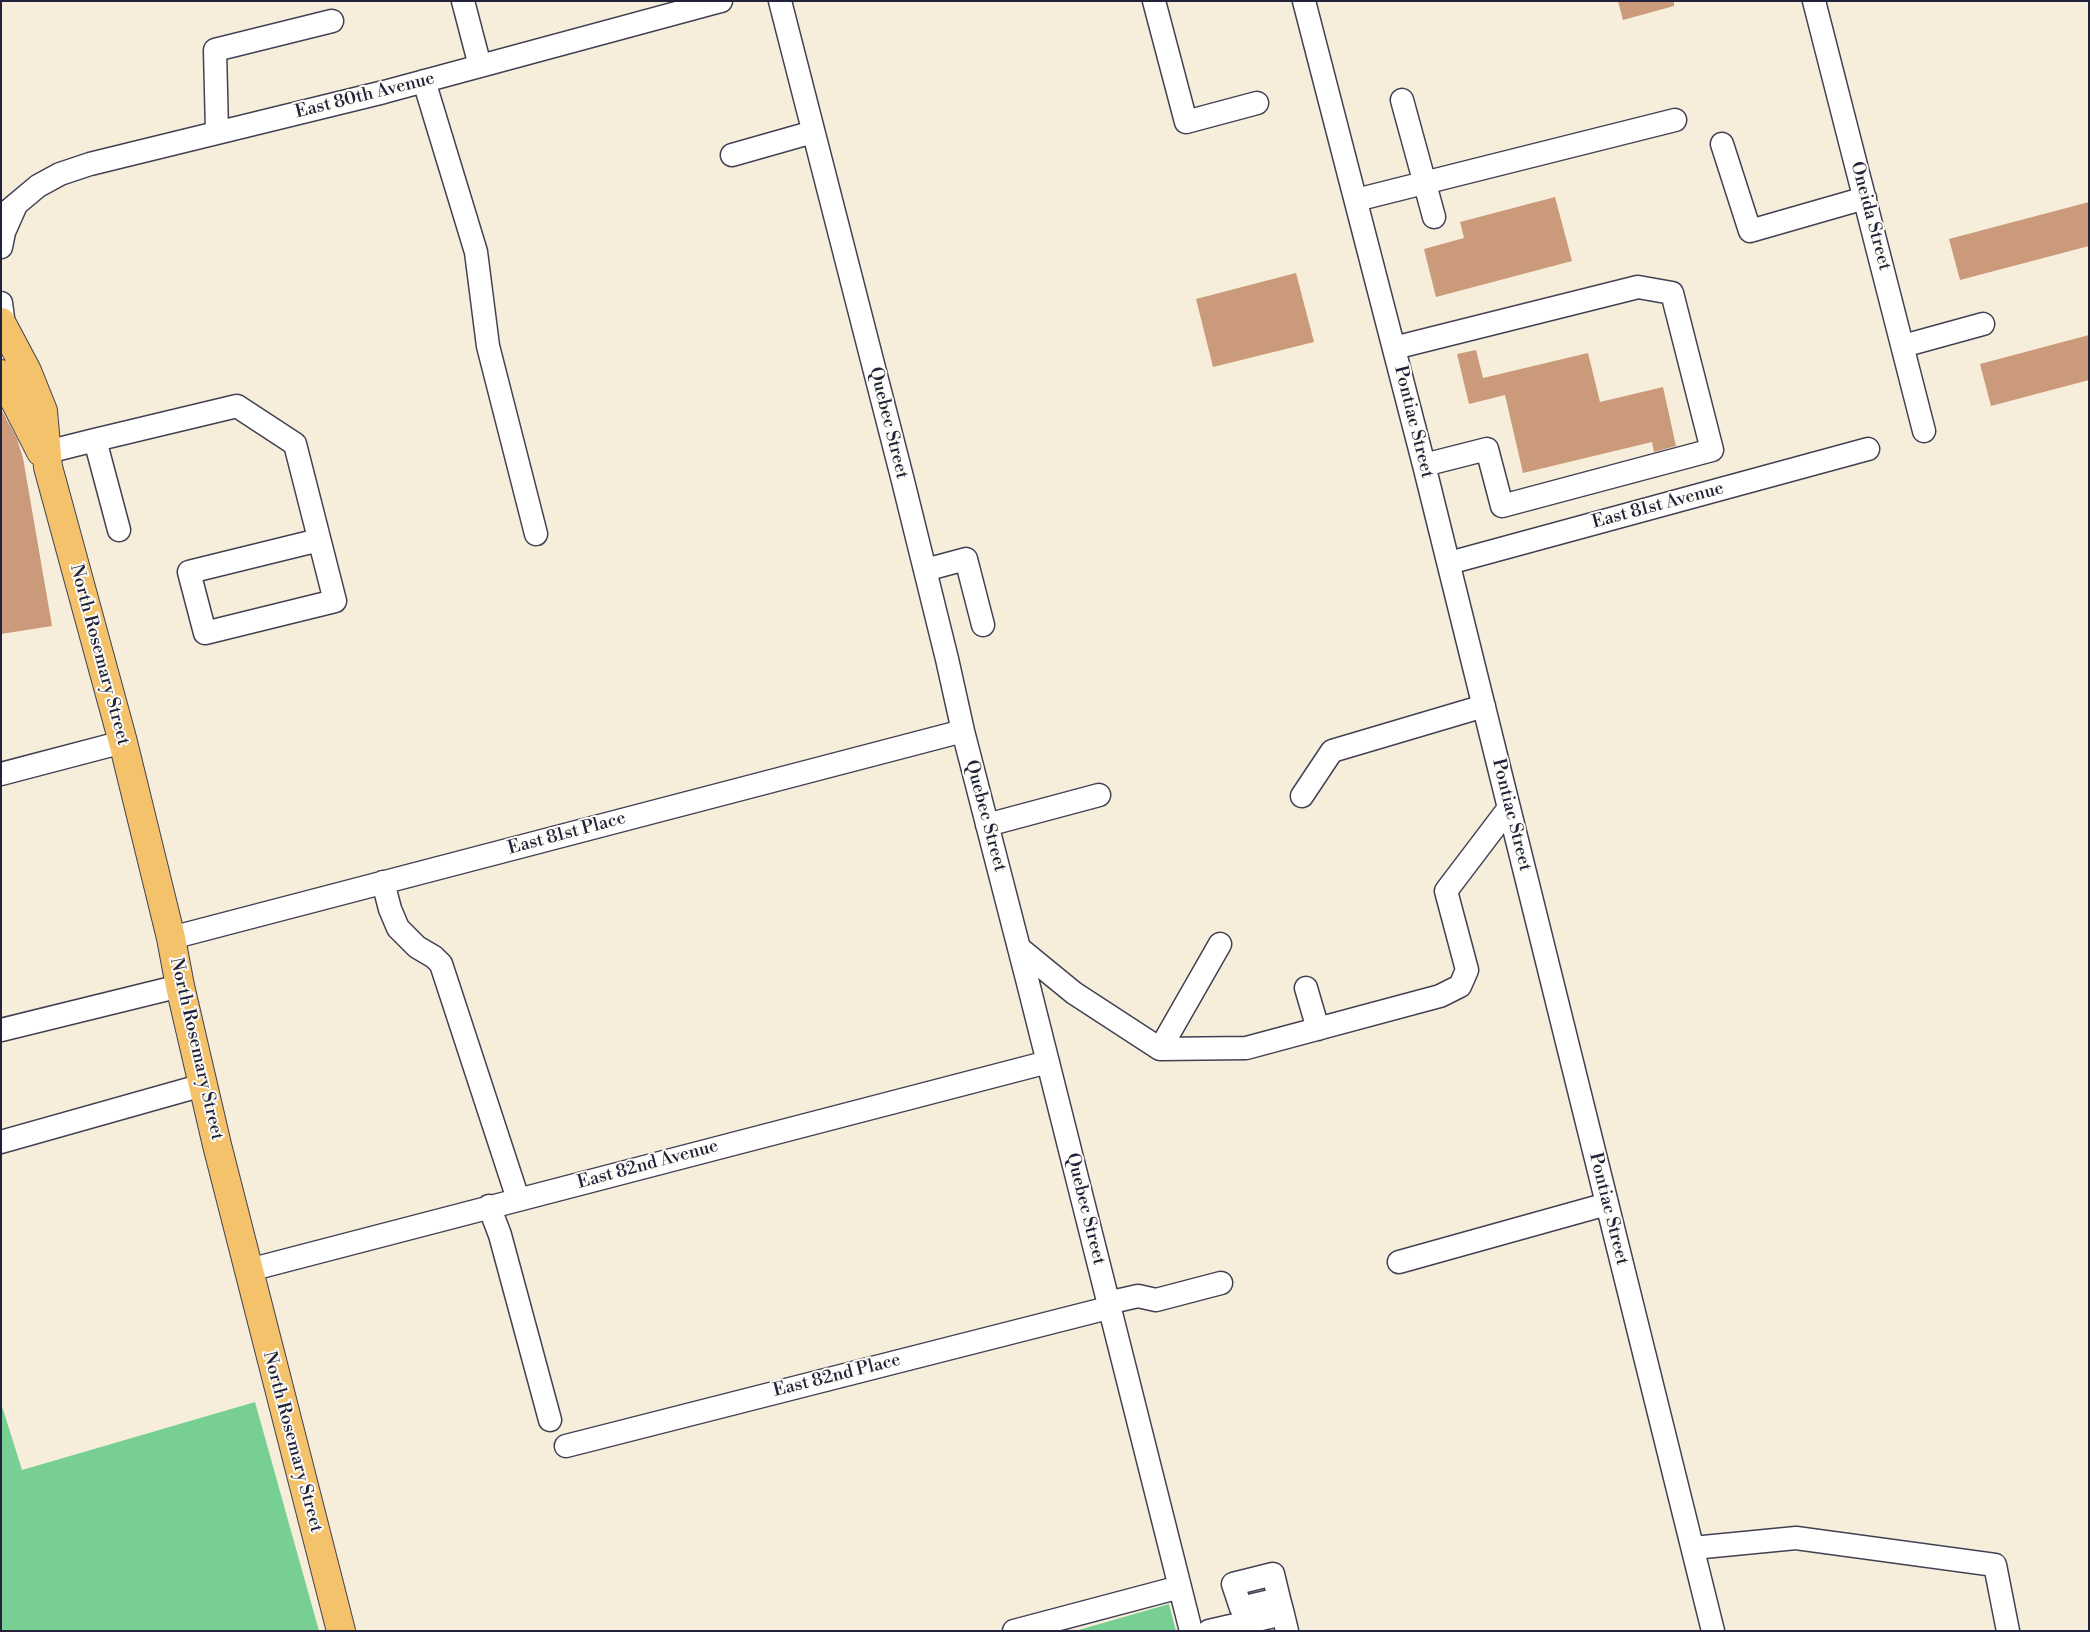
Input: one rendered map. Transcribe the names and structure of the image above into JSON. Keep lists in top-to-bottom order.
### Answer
{
  "streets": {
    "main road": ["North Rosemary Street"],
    "street": [
      "East 80th Avenue",
      "Oneida Street",
      "Pontiac Street",
      "Quebec Street",
      "East 81st Avenue",
      "East 81st Place",
      "East 82nd Avenue",
      "East 82nd Place"
    ]
  },
  "crossings": [
    ["Pontiac Street", "East 81st Avenue"],
    ["Quebec Street", "East 81st Place"],
    ["Quebec Street", "East 82nd Avenue"],
    ["Quebec Street", "East 82nd Place"],
    ["North Rosemary Street", "East 81st Place"],
    ["North Rosemary Street", "East 82nd Avenue"]
  ]
}
